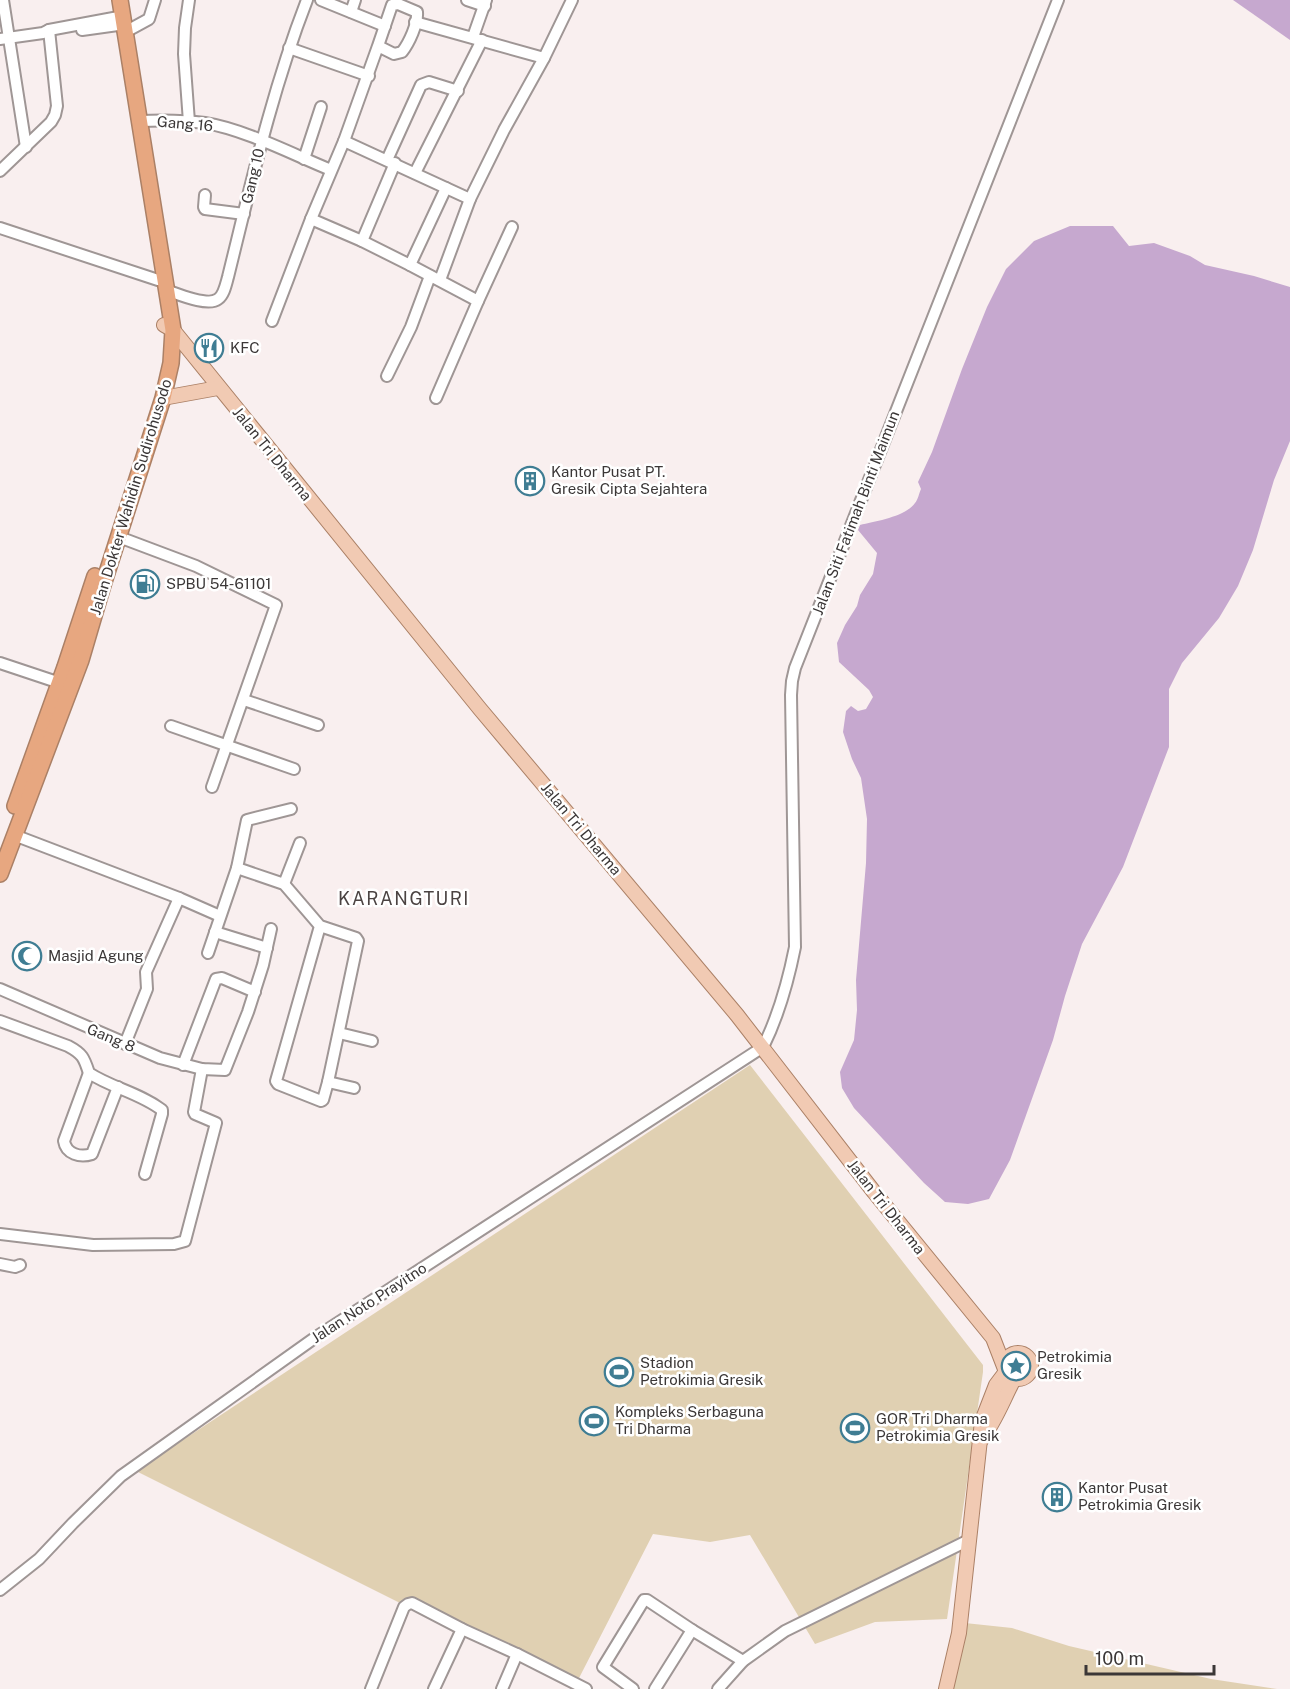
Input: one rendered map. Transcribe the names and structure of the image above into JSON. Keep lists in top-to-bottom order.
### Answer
{
  "streets": {
    "highway": ["Jalan Dokter Wahidin Sudirohusodo"],
    "main road": ["Jalan Tri Dharma"],
    "street": [
      "Gang 16",
      "Gang 10",
      "Jalan Siti Fatimah Binti Maimun",
      "Gang 8",
      "Jalan Noto Prayitno"
    ]
  },
  "crossings": [
    ["Gang 16", "Gang 10"],
    ["Gang 16", "Jalan Dokter Wahidin Sudirohusodo"],
    ["Gang 10", "Jalan Dokter Wahidin Sudirohusodo"],
    ["Jalan Tri Dharma", "Jalan Dokter Wahidin Sudirohusodo"],
    ["Jalan Tri Dharma", "Jalan Siti Fatimah Binti Maimun"],
    ["Jalan Tri Dharma", "Jalan Noto Prayitno"],
    ["Jalan Siti Fatimah Binti Maimun", "Jalan Noto Prayitno"]
  ],
  "districts": ["KARANGTURI"],
  "places": {
    "restaurant": ["KFC"],
    "building": ["Kantor Pusat PT. Gresik Cipta Sejahtera", "Kantor Pusat Petrokimia Gresik"],
    "fuel station": ["SPBU 54-61101"],
    "mosque": ["Masjid Agung"],
    "place": ["Petrokimia Gresik"],
    "sports": ["Stadion Petrokimia Gresik", "Kompleks Serbaguna Tri Dharma", "GOR Tri Dharma Petrokimia Gresik"]
  },
  "scale_bar": "100 m"
}
